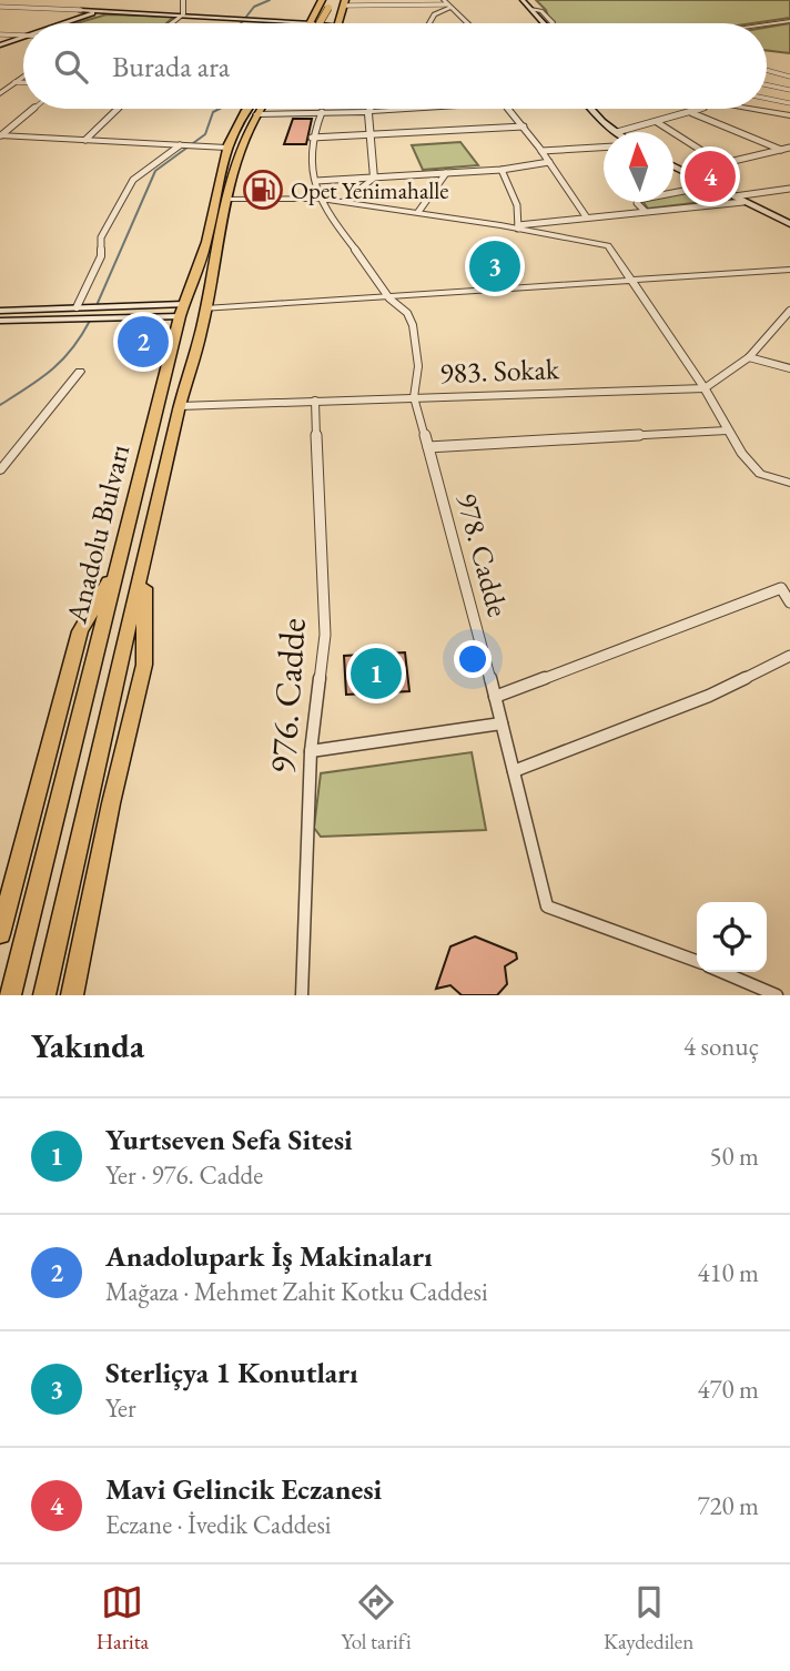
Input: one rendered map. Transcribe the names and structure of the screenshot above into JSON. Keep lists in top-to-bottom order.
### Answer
{
  "streets": {
    "main road": ["Anadolu Bulvarı"],
    "street": ["983. Sokak", "978. Cadde", "976. Cadde"]
  },
  "crossings": [
    ["983. Sokak", "Anadolu Bulvarı"],
    ["983. Sokak", "978. Cadde"],
    ["983. Sokak", "976. Cadde"]
  ],
  "places": {
    "fuel station": ["Opet Yenimahalle"]
  },
  "north": "top",
  "page": {
    "search": "Burada ara",
    "pins": [
      "4",
      "3",
      "2",
      "1"
    ],
    "heading": ["Yakında", "4 sonuç"],
    "list": [
      {
        "mark": "1",
        "name": "Yurtseven Sefa Sitesi",
        "note": "Yer · 976. Cadde",
        "value": "50 m"
      },
      {
        "mark": "2",
        "name": "Anadolupark İş Makinaları",
        "note": "Mağaza · Mehmet Zahit Kotku Caddesi",
        "value": "410 m"
      },
      {
        "mark": "3",
        "name": "Sterliçya 1 Konutları",
        "note": "Yer",
        "value": "470 m"
      },
      {
        "mark": "4",
        "name": "Mavi Gelincik Eczanesi",
        "note": "Eczane · İvedik Caddesi",
        "value": "720 m"
      }
    ],
    "nav": ["Harita", "Yol tarifi", "Kaydedilen"]
  }
}
